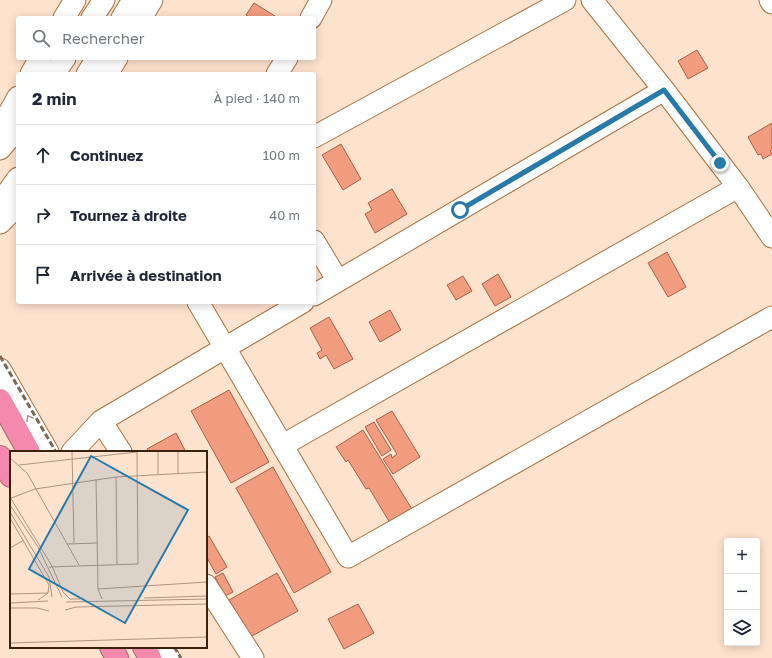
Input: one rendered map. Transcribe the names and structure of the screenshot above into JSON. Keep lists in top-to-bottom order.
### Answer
{
  "page": {
    "search": "Rechercher",
    "heading": ["2 min", "À pied · 140 m"],
    "list": [
      ["Continuez", "100 m"],
      ["Tournez à droite", "40 m"],
      "Arrivée à destination"
    ],
    "map_buttons": ["+", "−"]
  }
}
